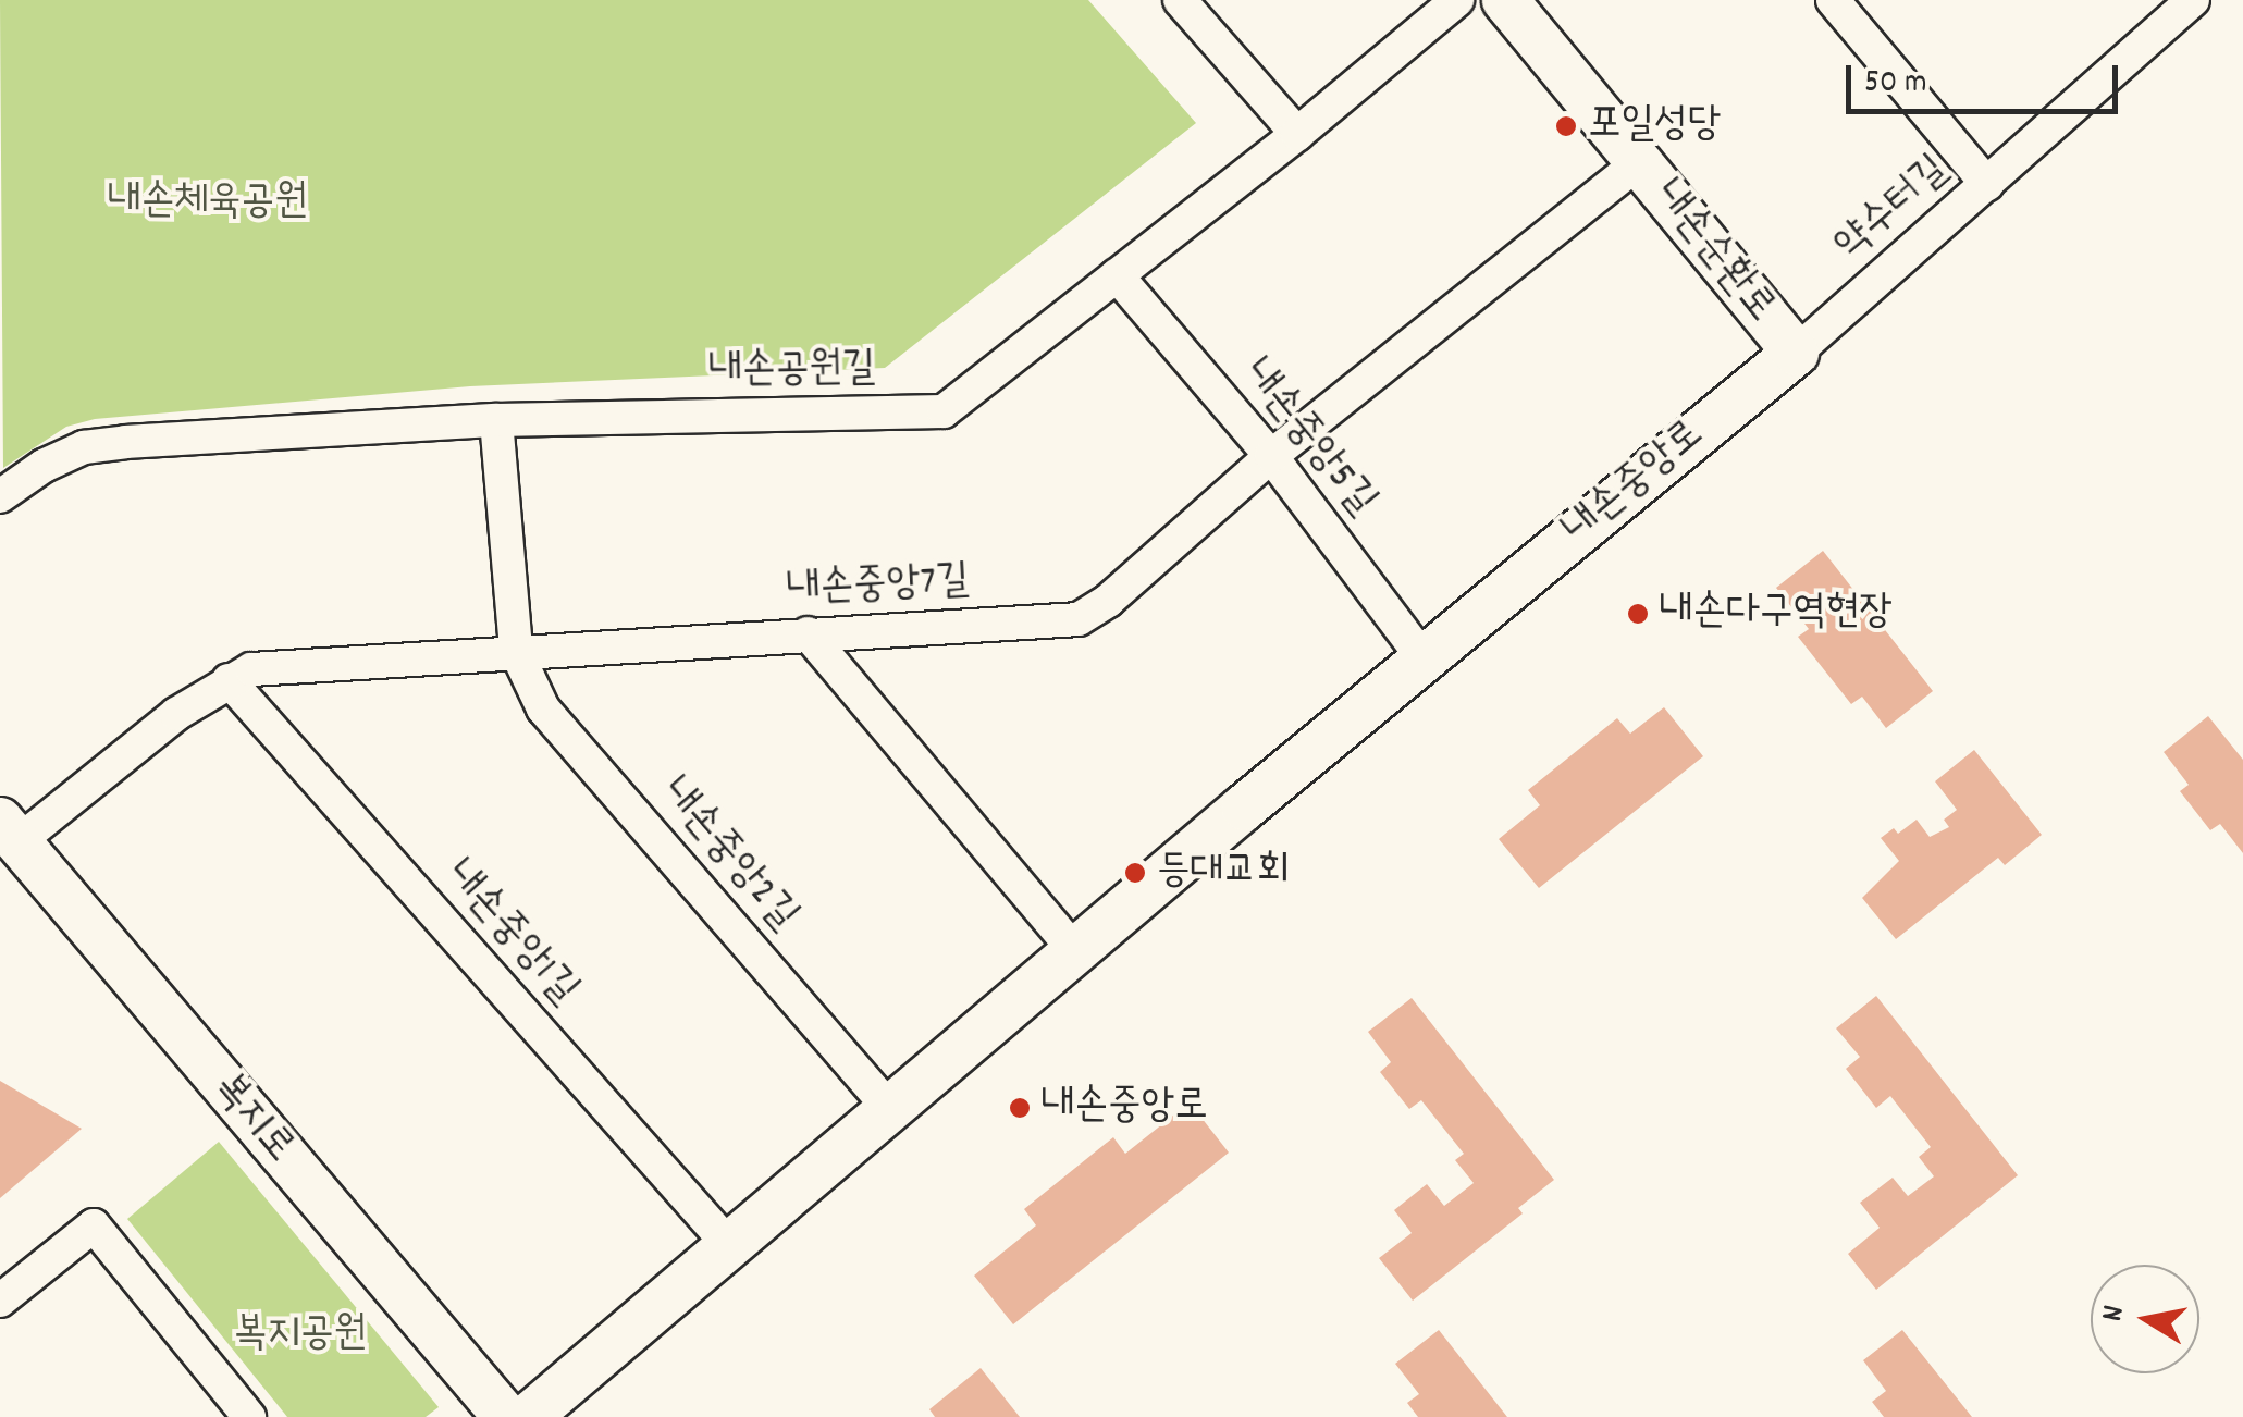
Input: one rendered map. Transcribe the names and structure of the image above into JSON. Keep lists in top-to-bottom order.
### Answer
{
  "streets": {
    "street": [
      "약수터길",
      "내손순환로",
      "내손공원길",
      "내손중앙5길",
      "내손중앙로",
      "내손중앙7길",
      "내손중앙2길",
      "내손중앙1길",
      "복지로"
    ]
  },
  "crossings": [
    ["약수터길", "내손순환로"],
    ["약수터길", "내손중앙로"],
    ["내손순환로", "내손중앙로"],
    ["내손순환로", "내손중앙7길"],
    ["내손공원길", "내손중앙5길"],
    ["내손공원길", "내손중앙2길"],
    ["내손중앙5길", "내손중앙로"],
    ["내손중앙5길", "내손중앙7길"],
    ["내손중앙로", "내손중앙2길"],
    ["내손중앙로", "내손중앙1길"],
    ["내손중앙7길", "내손중앙2길"],
    ["내손중앙7길", "내손중앙1길"],
    ["내손중앙7길", "복지로"]
  ],
  "parks": ["내손체육공원", "복지공원"],
  "places": [
    "포일성당",
    "내손다구역현장",
    "등대교회",
    "내손중앙로"
  ],
  "scale_bar": "50 m",
  "north": "left"
}
